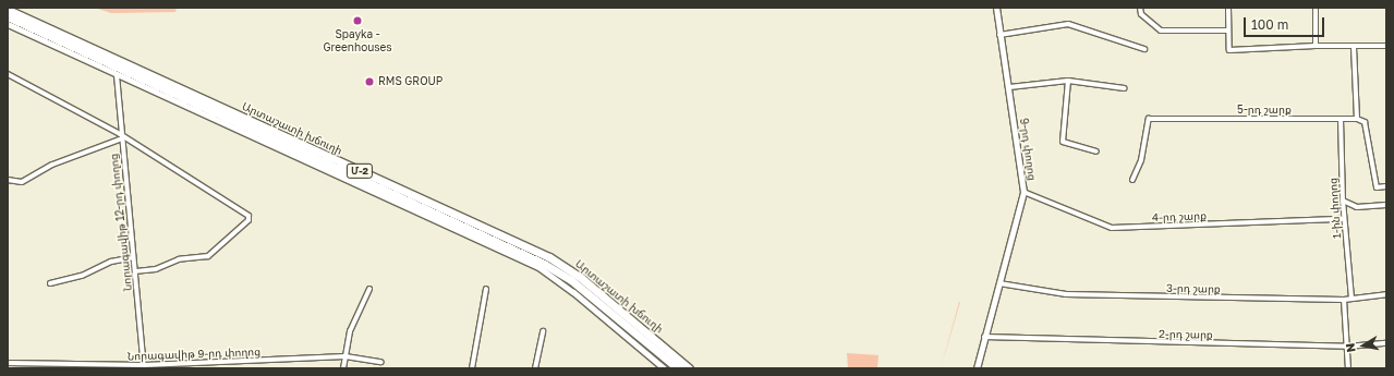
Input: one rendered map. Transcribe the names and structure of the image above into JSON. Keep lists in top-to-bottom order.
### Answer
{
  "streets": {
    "highway": ["Արտաշատի խճուղի", "Մ-2"],
    "street": [
      "5-րդ շարք",
      "9-րդ փողոց",
      "1-ին փողոց",
      "4-րդ շարք",
      "Նորագավիթ 12-րդ փողոց",
      "3-րդ շարք",
      "2-րդ շարք",
      "Նորագավիթ 9-րդ փողոց"
    ]
  },
  "crossings": [
    ["5-րդ շարք", "1-ին փողոց"],
    ["9-րդ փողոց", "4-րդ շարք"],
    ["9-րդ փողոց", "3-րդ շարք"],
    ["9-րդ փողոց", "2-րդ շարք"],
    ["1-ին փողոց", "4-րդ շարք"],
    ["1-ին փողոց", "3-րդ շարք"],
    ["Նորագավիթ 12-րդ փողոց", "Նորագավիթ 9-րդ փողոց"]
  ],
  "places": ["Spayka - Greenhouses", "RMS GROUP"],
  "scale_bar": "100 m",
  "north": "left"
}
